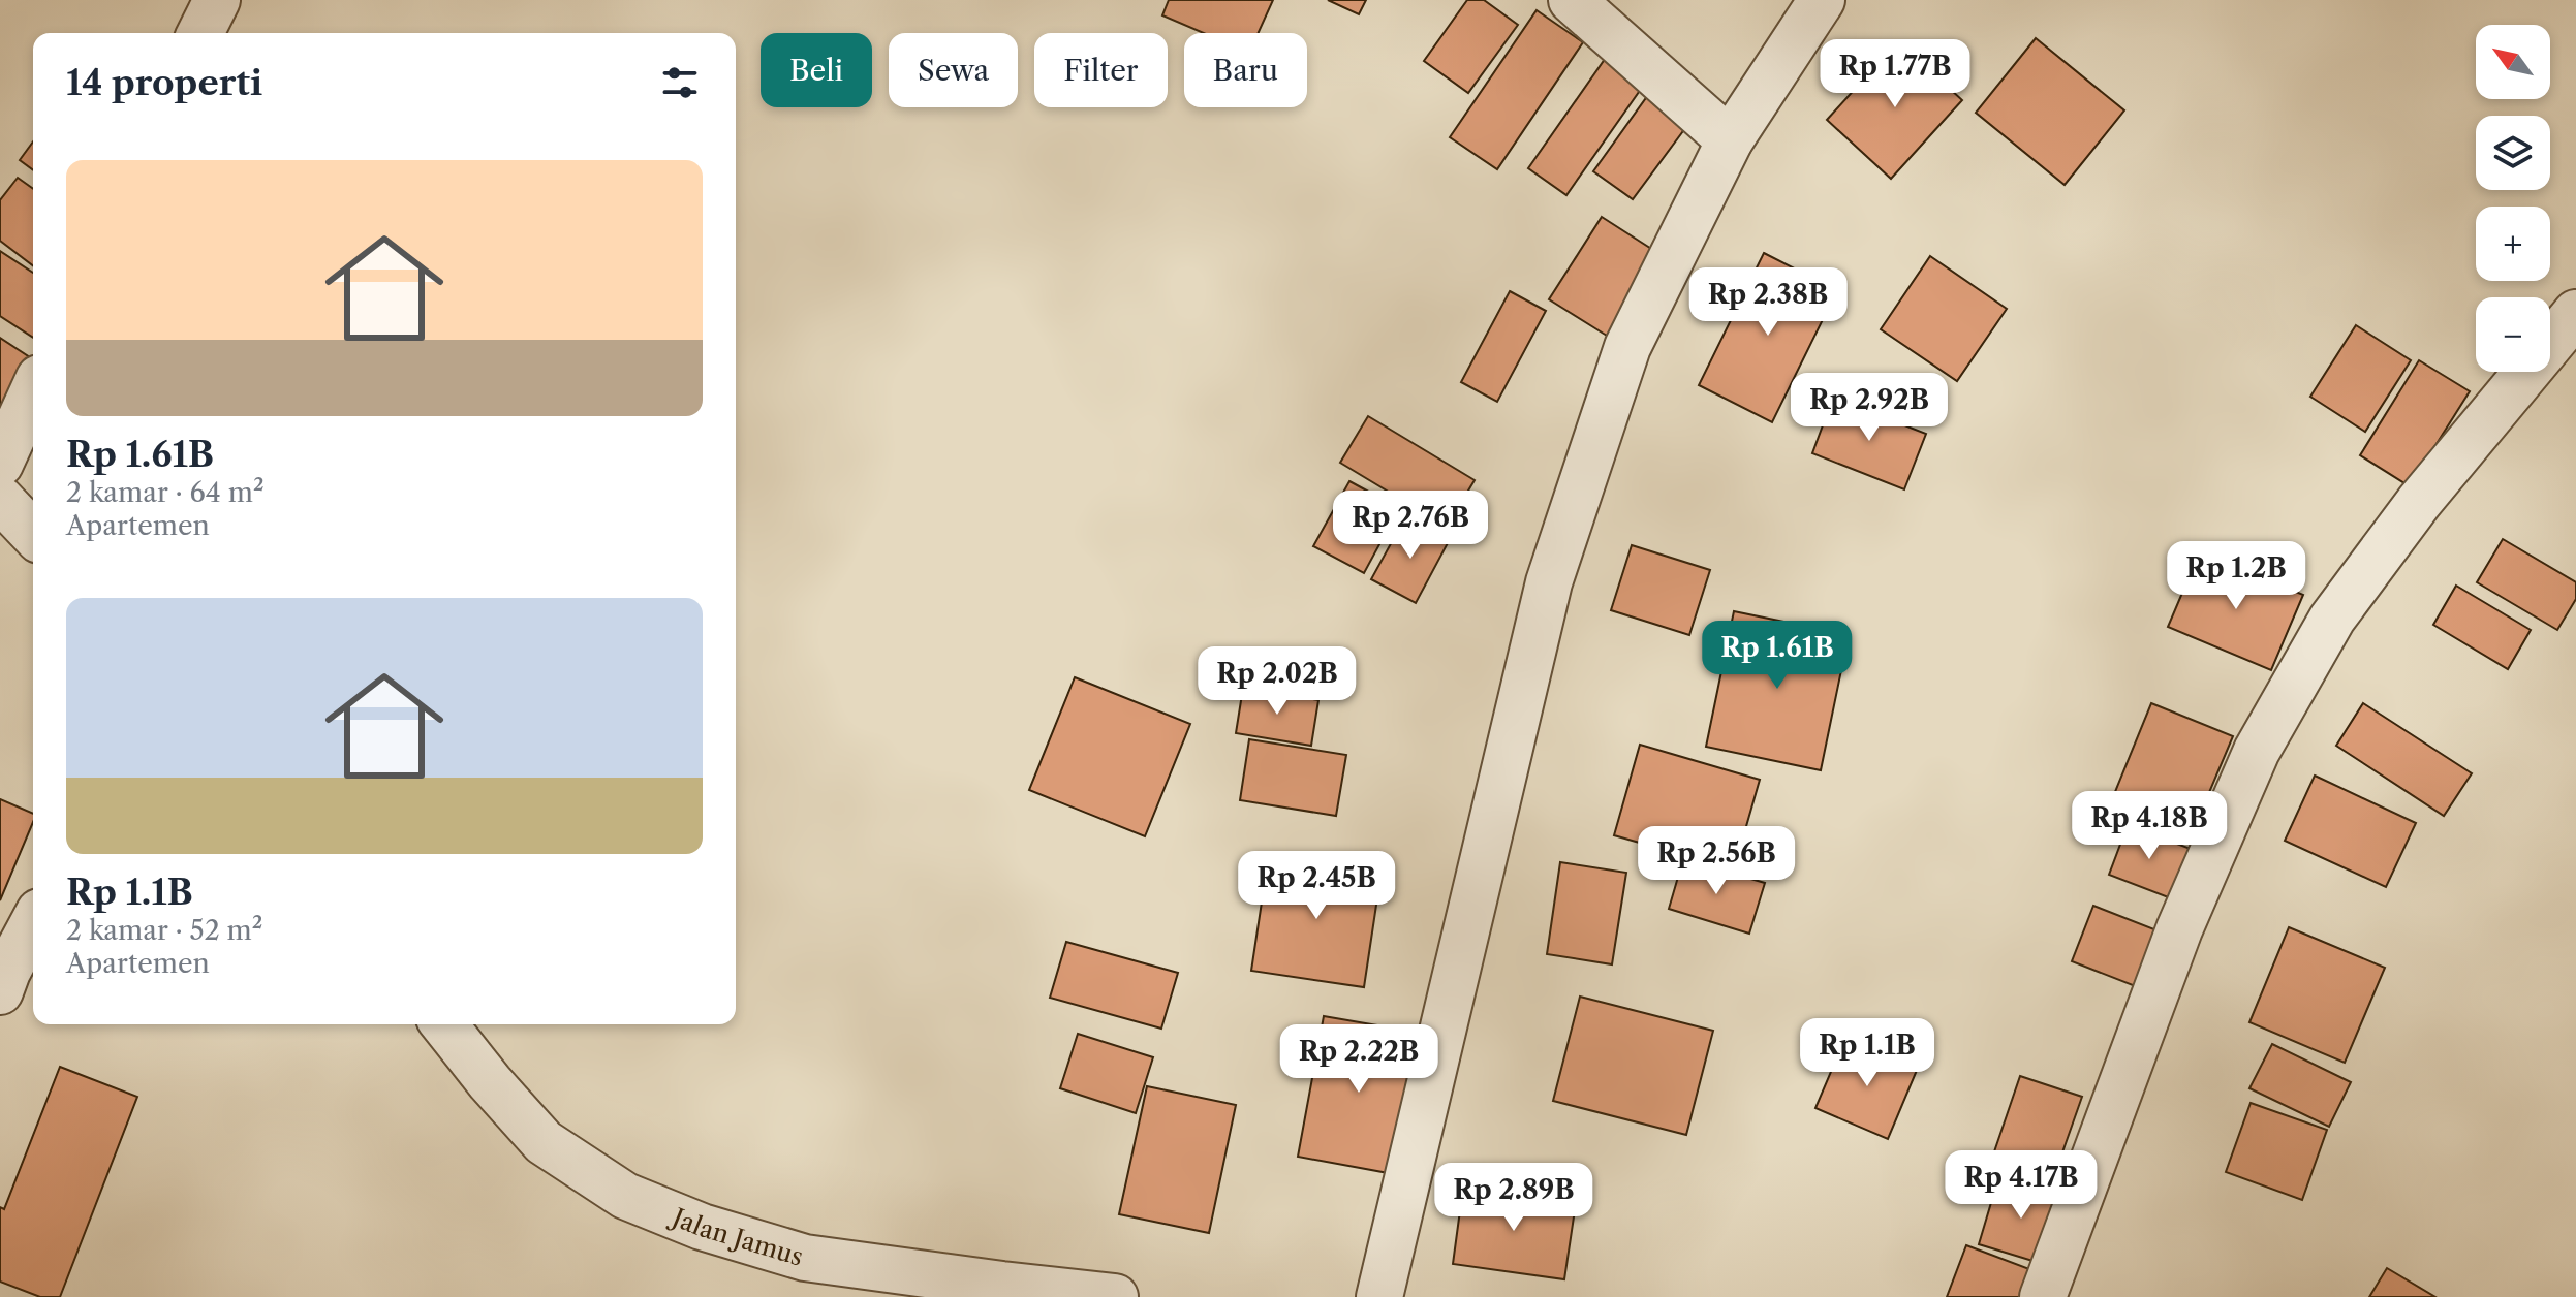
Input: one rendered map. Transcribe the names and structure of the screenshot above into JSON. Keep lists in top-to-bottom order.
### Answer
{
  "streets": {
    "street": ["Jalan Jamus"]
  },
  "north": "top left",
  "page": {
    "map_buttons": ["+", "−"],
    "chip": [
      "Beli",
      "Sewa",
      "Filter",
      "Baru"
    ],
    "heading": "14 properti",
    "price": [
      "Rp 1.77B",
      "Rp 2.38B",
      "Rp 2.92B",
      "Rp 2.76B",
      "Rp 1.2B",
      "Rp 1.61B",
      "Rp 2.02B",
      "Rp 4.18B",
      "Rp 2.56B",
      "Rp 2.45B",
      "Rp 1.1B",
      "Rp 2.22B",
      "Rp 4.17B",
      "Rp 2.89B"
    ],
    "list": [
      {
        "name": "Rp 1.61B",
        "note": "2 kamar · 64 m² · Apartemen"
      },
      {
        "name": "Rp 1.1B",
        "note": "2 kamar · 52 m² · Apartemen"
      }
    ]
  }
}
